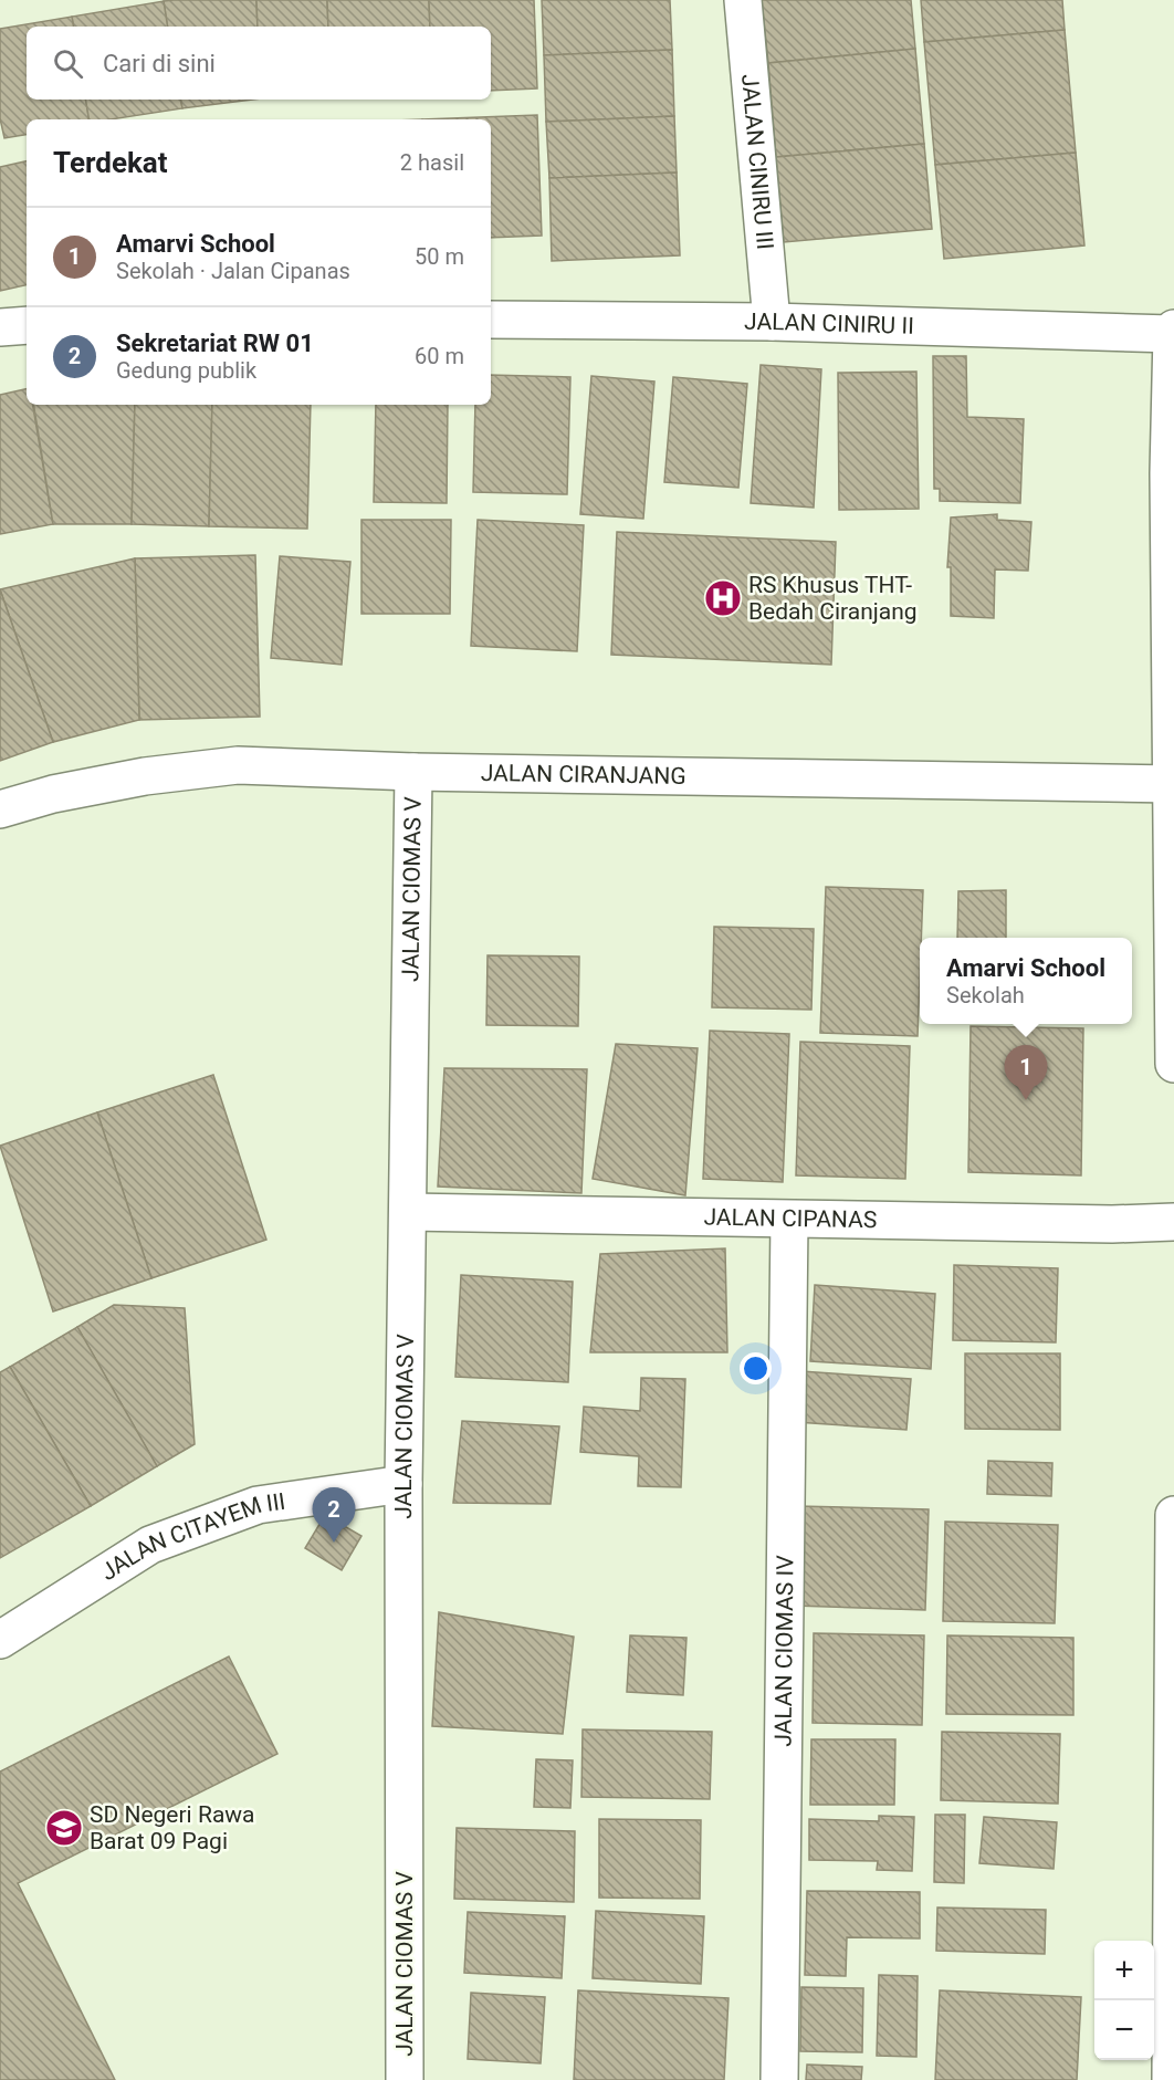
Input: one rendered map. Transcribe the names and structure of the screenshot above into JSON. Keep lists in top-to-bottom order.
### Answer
{
  "streets": {
    "street": [
      "JALAN CINIRU III",
      "JALAN CINIRU II",
      "JALAN CIRANJANG",
      "JALAN CIOMAS V",
      "JALAN CIPANAS",
      "JALAN CITAYEM III",
      "JALAN CIOMAS IV"
    ]
  },
  "crossings": [
    ["JALAN CINIRU III", "JALAN CINIRU II"],
    ["JALAN CIRANJANG", "JALAN CIOMAS V"],
    ["JALAN CIOMAS V", "JALAN CIPANAS"],
    ["JALAN CIOMAS V", "JALAN CITAYEM III"],
    ["JALAN CIPANAS", "JALAN CIOMAS IV"]
  ],
  "places": {
    "hospital": ["RS Khusus THT- Bedah Ciranjang"],
    "school or university": ["SD Negeri Rawa Barat 09 Pagi"]
  },
  "page": {
    "search": "Cari di sini",
    "heading": ["Terdekat", "2 hasil"],
    "list": [
      {
        "mark": "1",
        "name": "Amarvi School",
        "note": "Sekolah · Jalan Cipanas",
        "value": "50 m"
      },
      {
        "mark": "2",
        "name": "Sekretariat RW 01",
        "note": "Gedung publik",
        "value": "60 m"
      }
    ],
    "popup": ["Amarvi School", "Sekolah"],
    "pins": ["1", "2"],
    "map_buttons": ["+", "−"]
  }
}
